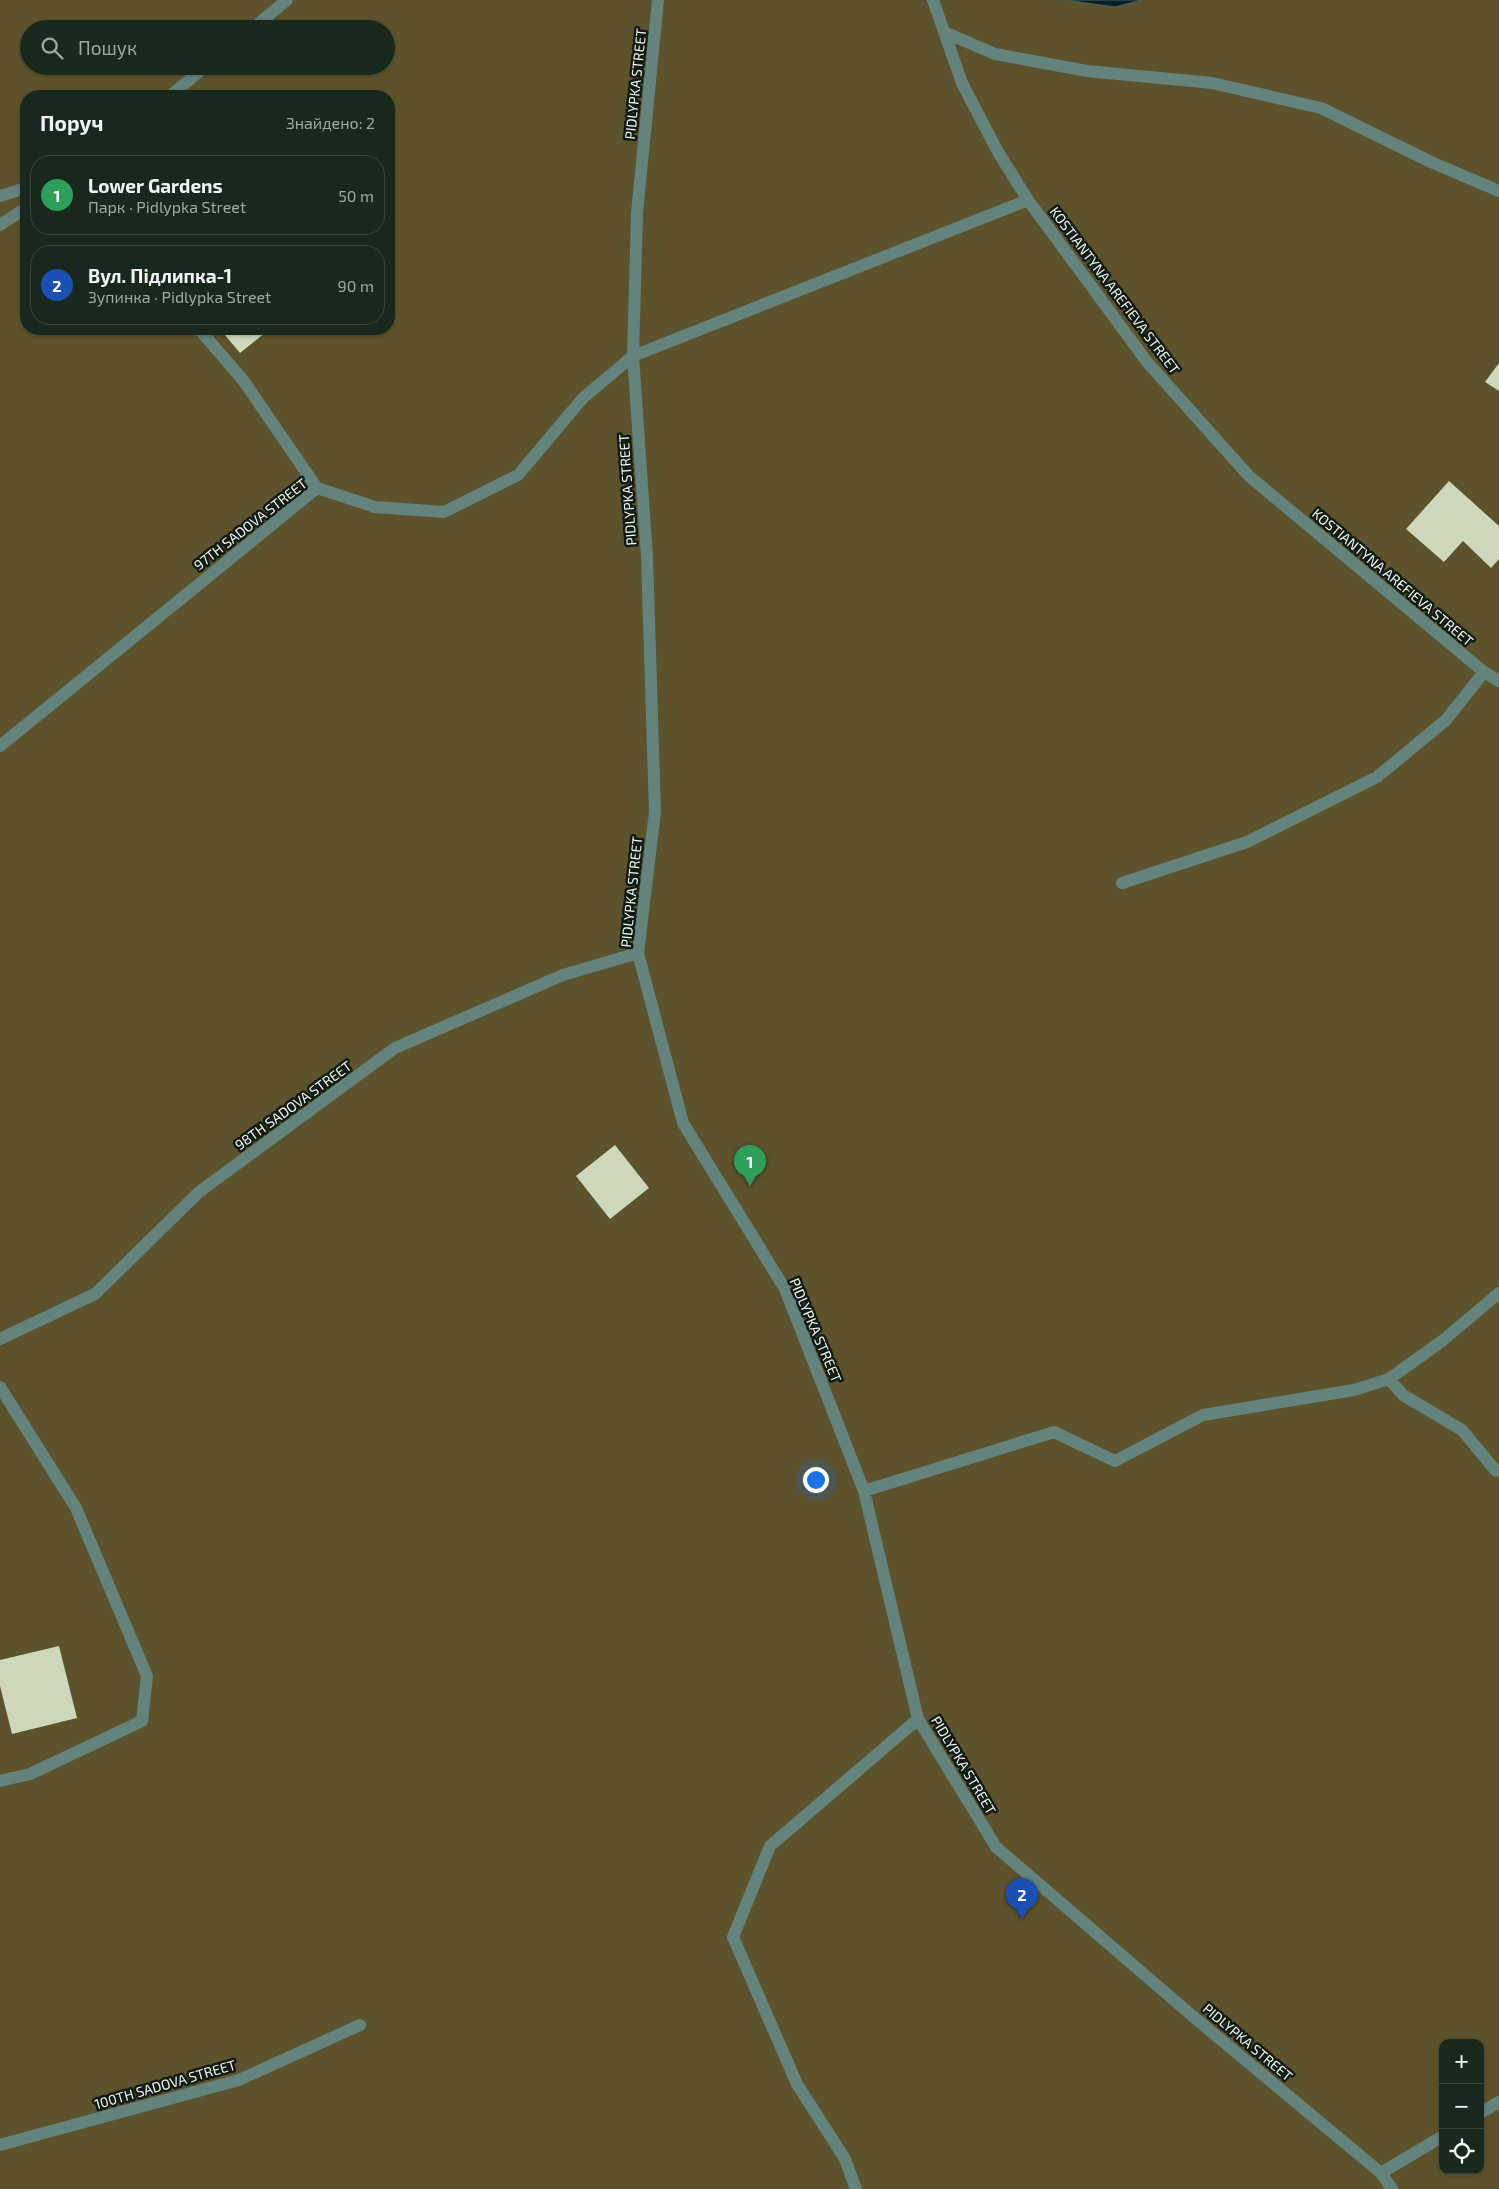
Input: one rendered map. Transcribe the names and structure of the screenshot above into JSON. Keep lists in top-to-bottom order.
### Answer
{
  "streets": {
    "street": [
      "PIDLYPKA STREET",
      "KOSTIANTYNA AREFIEVA STREET",
      "97TH SADOVA STREET",
      "98TH SADOVA STREET",
      "100TH SADOVA STREET"
    ]
  },
  "crossings": [
    ["PIDLYPKA STREET", "97TH SADOVA STREET"],
    ["PIDLYPKA STREET", "98TH SADOVA STREET"],
    ["KOSTIANTYNA AREFIEVA STREET", "97TH SADOVA STREET"]
  ],
  "page": {
    "search": "Пошук",
    "heading": ["Поруч", "Знайдено: 2"],
    "list": [
      {
        "mark": "1",
        "name": "Lower Gardens",
        "note": "Парк · Pidlypka Street",
        "value": "50 m"
      },
      {
        "mark": "2",
        "name": "Вул. Підлипка-1",
        "note": "Зупинка · Pidlypka Street",
        "value": "90 m"
      }
    ],
    "pins": ["1", "2"],
    "map_buttons": ["+", "−"]
  }
}
